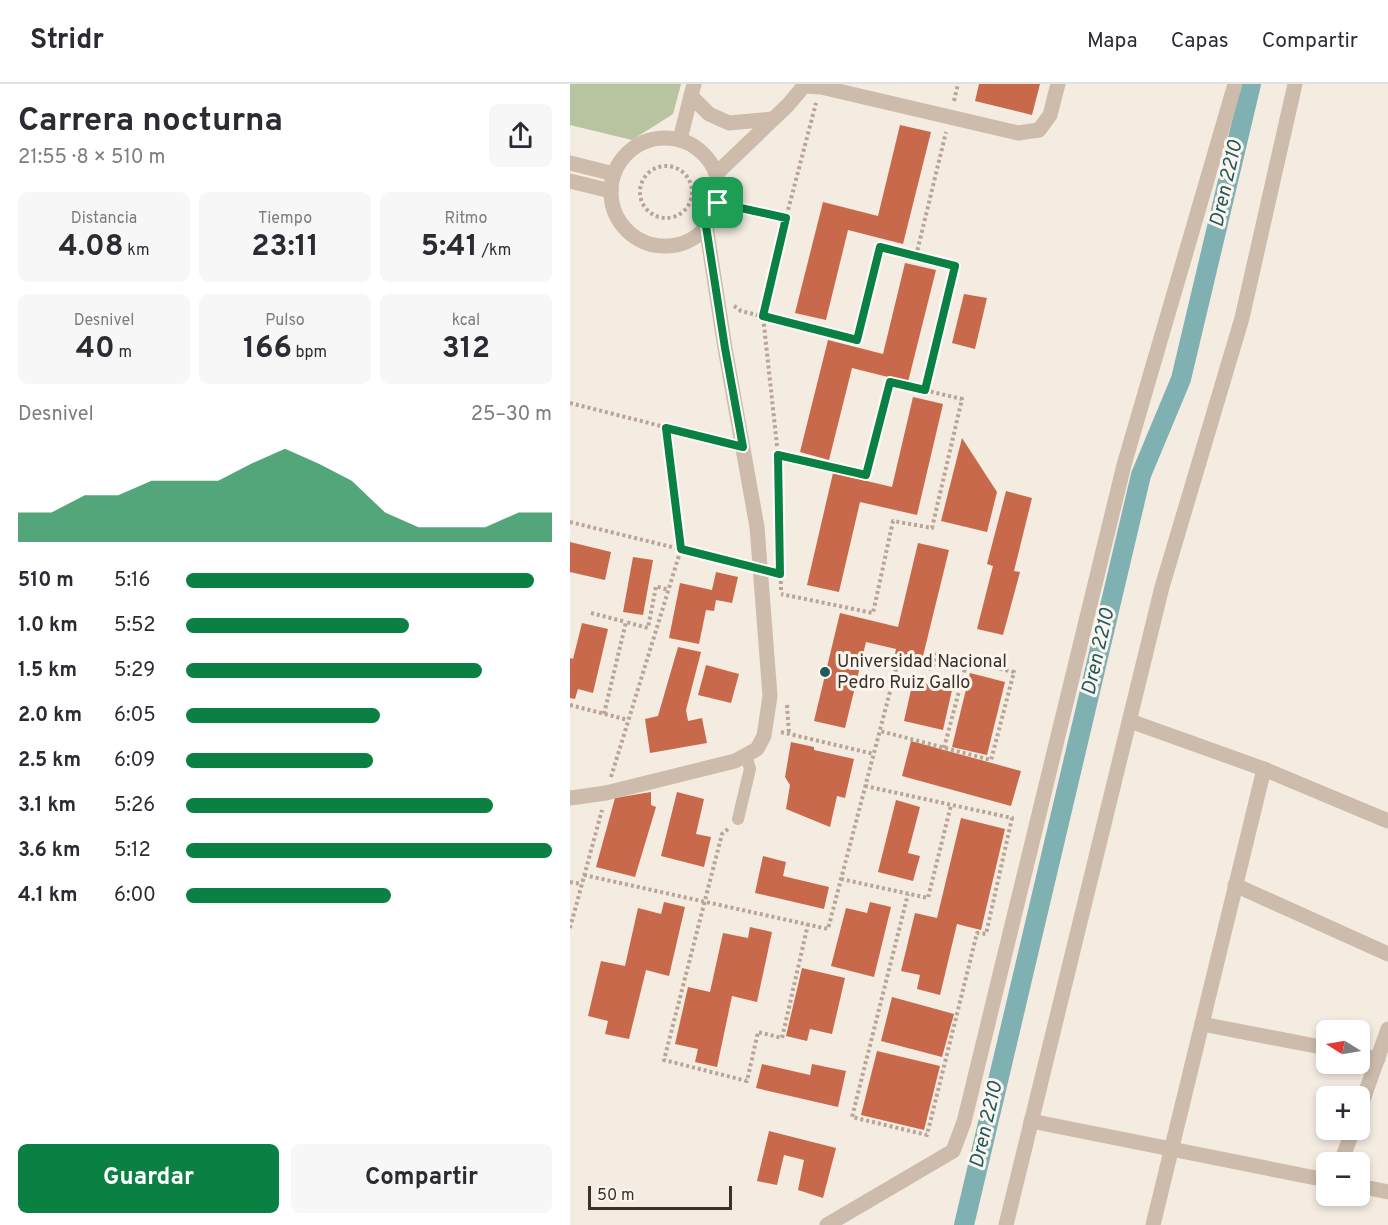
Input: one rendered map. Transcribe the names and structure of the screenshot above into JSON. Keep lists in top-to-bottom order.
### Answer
{
  "water": ["Dren 2210"],
  "places": ["Universidad Nacional Pedro Ruiz Gallo"],
  "scale_bar": "50 m",
  "north": "left",
  "page": {
    "header": "Stridr",
    "nav": ["Mapa", "Capas", "Compartir"],
    "heading": ["Carrera nocturna", "21:55 · 8 × 510 m"],
    "stats": [
      ["Distancia", "4.08 km"],
      ["Tiempo", "23:11"],
      ["Ritmo", "5:41 /km"],
      ["Desnivel", "40 m"],
      ["Pulso", "166 bpm"],
      ["kcal", "312"]
    ],
    "chart": ["Desnivel", "25–30 m"],
    "list": [
      {
        "name": "510 m",
        "note": "5:16"
      },
      {
        "name": "1.0 km",
        "note": "5:52"
      },
      {
        "name": "1.5 km",
        "note": "5:29"
      },
      {
        "name": "2.0 km",
        "note": "6:05"
      },
      {
        "name": "2.5 km",
        "note": "6:09"
      },
      {
        "name": "3.1 km",
        "note": "5:26"
      },
      {
        "name": "3.6 km",
        "note": "5:12"
      },
      {
        "name": "4.1 km",
        "note": "6:00"
      }
    ],
    "map_buttons": ["+", "−"],
    "buttons": ["Guardar", "Compartir"],
    "scale": "50 m"
  }
}
